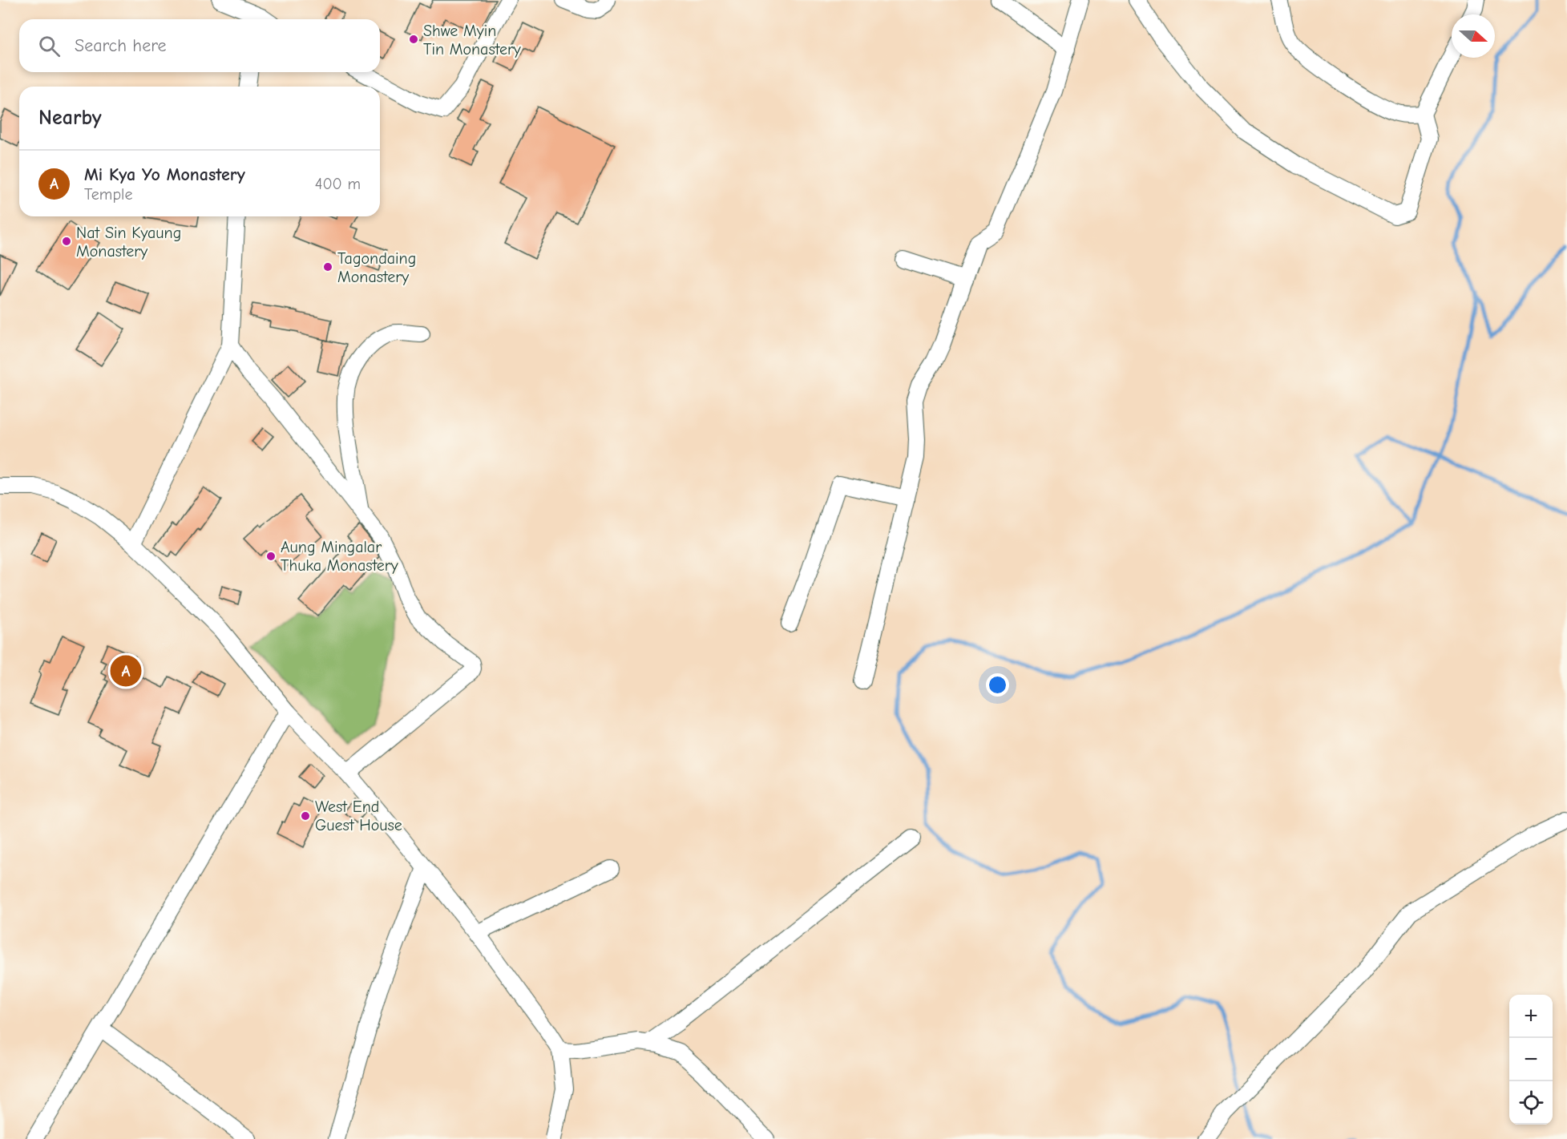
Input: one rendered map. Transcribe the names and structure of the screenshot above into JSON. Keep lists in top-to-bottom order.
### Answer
{
  "places": [
    "Shwe Myin Tin Monastery",
    "Nat Sin Kyaung Monastery",
    "Tagondaing Monastery",
    "Aung Mingalar Thuka Monastery",
    "West End Guest House"
  ],
  "north": "right",
  "page": {
    "search": "Search here",
    "heading": "Nearby",
    "list": [
      {
        "mark": "A",
        "name": "Mi Kya Yo Monastery",
        "note": "Temple",
        "value": "400 m"
      }
    ],
    "pins": "A",
    "map_buttons": ["+", "−"]
  }
}
